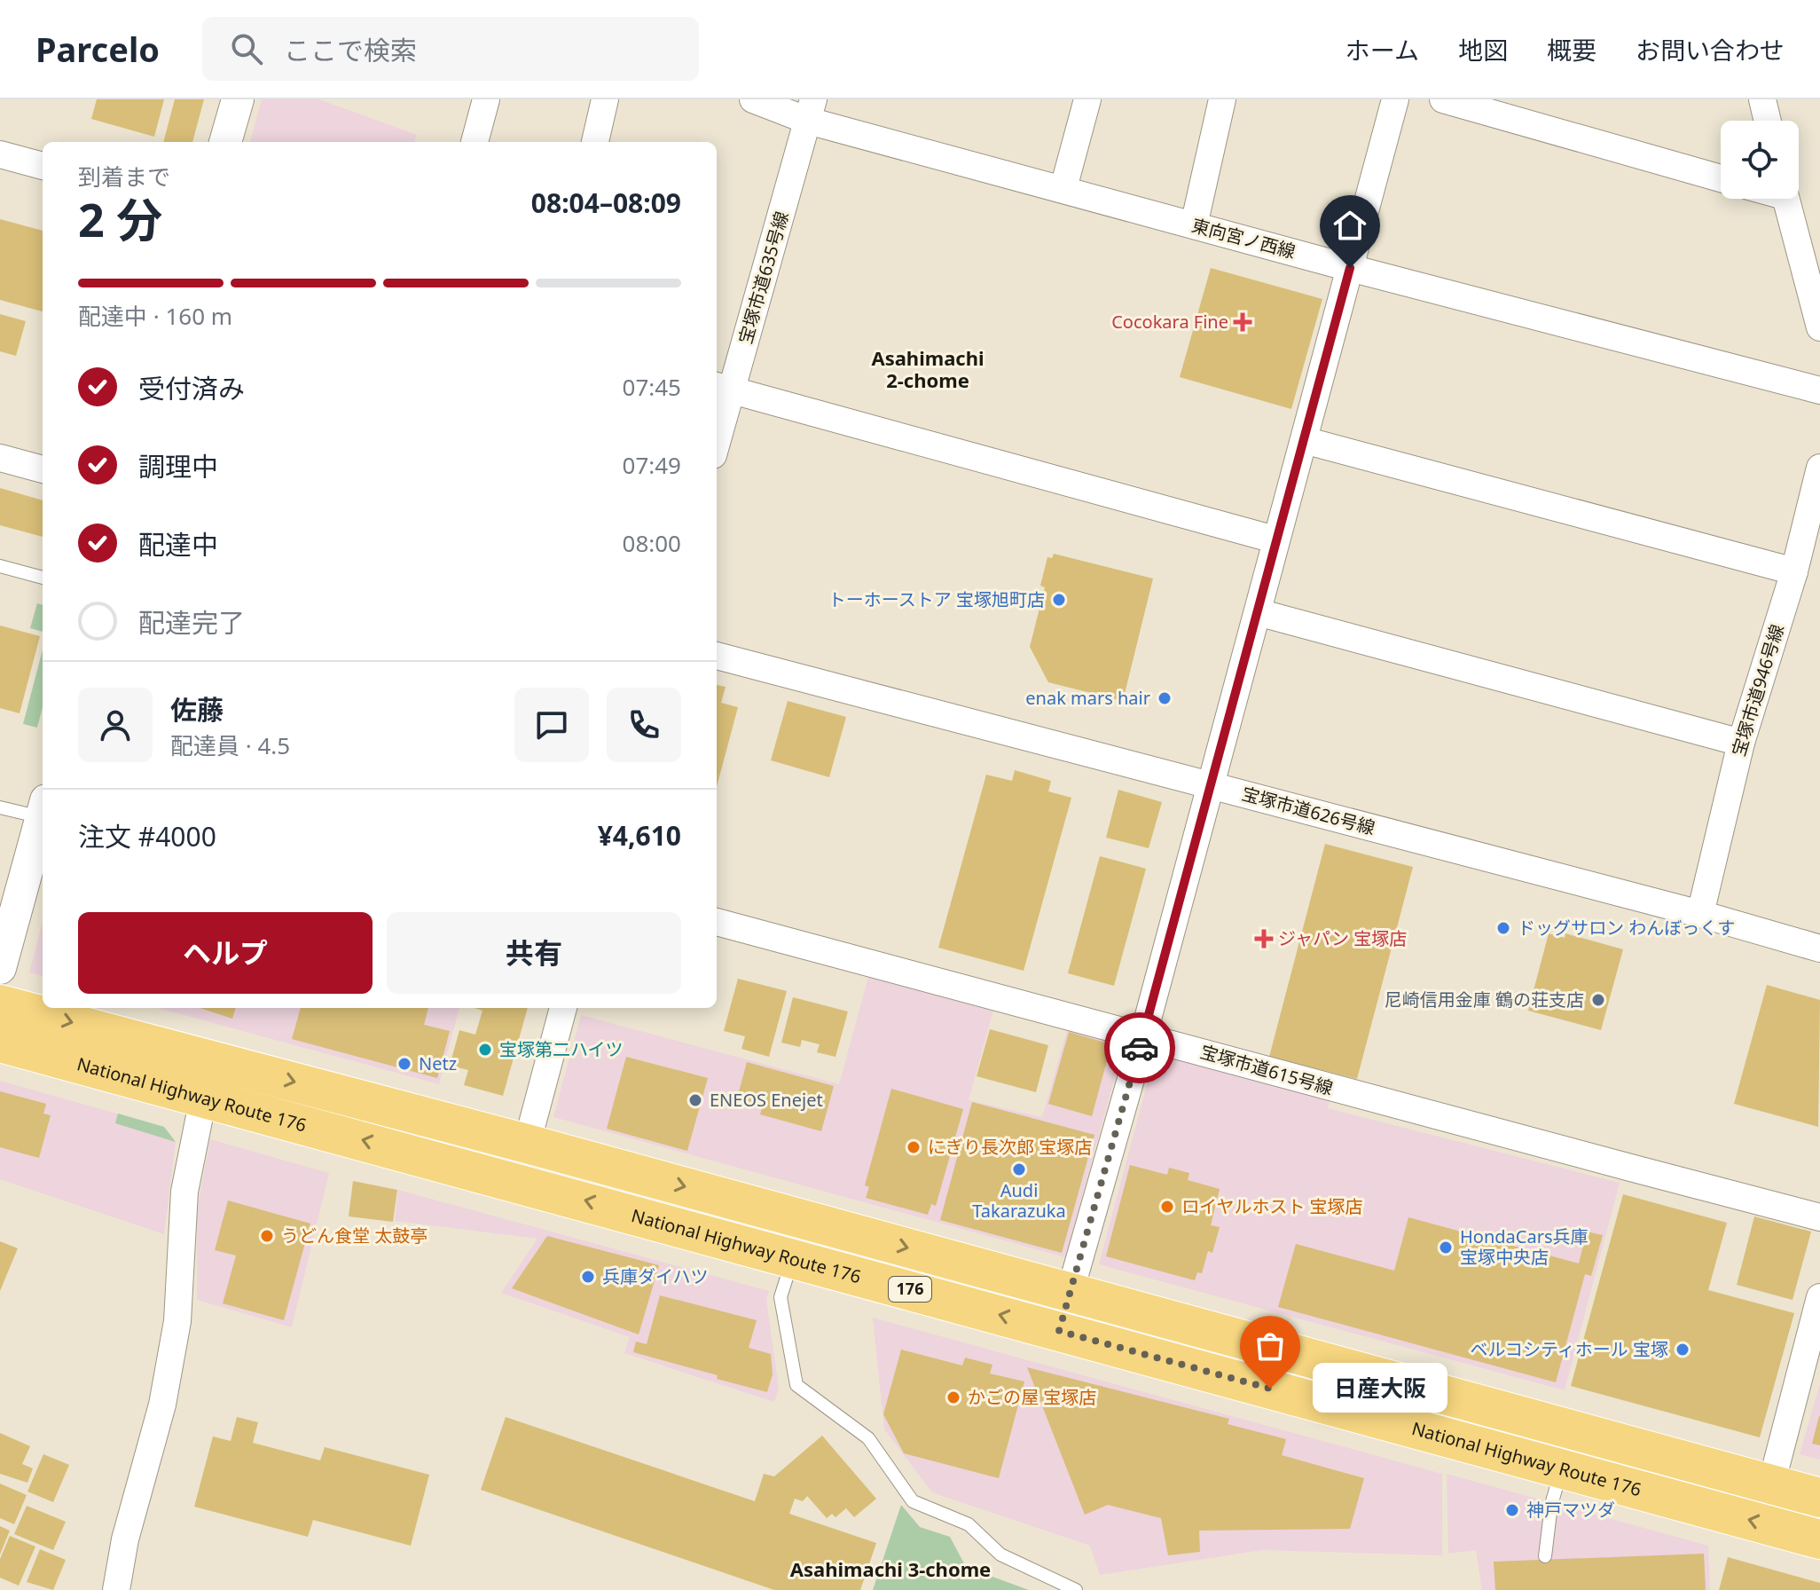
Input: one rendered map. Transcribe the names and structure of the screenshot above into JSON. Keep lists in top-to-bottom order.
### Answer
{
  "streets": {
    "highway": ["National Highway Route 176", "176"],
    "street": [
      "東向宮ノ西線",
      "宝塚市道635号線",
      "宝塚市道946号線",
      "宝塚市道626号線",
      "宝塚市道615号線"
    ]
  },
  "crossings": [
    ["東向宮ノ西線", "宝塚市道635号線"],
    ["宝塚市道946号線", "宝塚市道626号線"]
  ],
  "districts": ["Asahimachi 2-chome", "Asahimachi 3-chome"],
  "places": {
    "health": ["Cocokara Fine", "ジャパン 宝塚店"],
    "other": [
      "トーホーストア 宝塚旭町店",
      "enak mars hair",
      "ドッグサロン わんぼっくす",
      "尼崎信用金庫 鶴の荘支店",
      "宝塚第二ハイツ",
      "Netz",
      "ENEOS Enejet",
      "にぎり長次郎 宝塚店",
      "Audi Takarazuka",
      "ロイヤルホスト 宝塚店",
      "うどん食堂 太鼓亭",
      "HondaCars兵庫 宝塚中央店",
      "兵庫ダイハツ",
      "ベルコシティホール 宝塚",
      "日産大阪",
      "かごの屋 宝塚店",
      "神戸マツダ"
    ]
  },
  "page": {
    "header": "Parcelo",
    "search": "ここで検索",
    "nav": [
      "ホーム",
      "地図",
      "概要",
      "お問い合わせ"
    ],
    "heading": ["2 分", "到着まで", "08:04–08:09"],
    "panel": [
      "佐藤",
      "配達員 · 4.5",
      "注文 #4000",
      "¥4,610"
    ],
    "bar": "配達中 · 160 m",
    "list": [
      ["受付済み", "07:45"],
      ["調理中", "07:49"],
      ["配達中", "08:00"],
      "配達完了"
    ],
    "buttons": ["ヘルプ", "共有"],
    "bubble": "日産大阪"
  }
}
